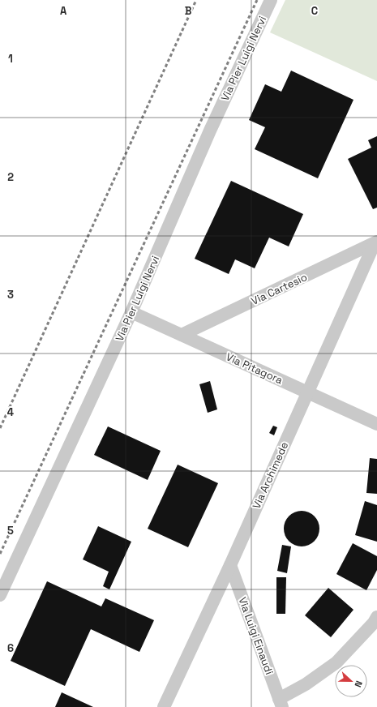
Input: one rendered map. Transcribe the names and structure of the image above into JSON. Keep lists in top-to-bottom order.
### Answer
{
  "streets": {
    "street": [
      "Via Pier Luigi Nervi",
      "Via Cartesio",
      "Via Pitagora",
      "Via Archimede",
      "Via Luigi Einaudi"
    ]
  },
  "crossings": [
    ["Via Pier Luigi Nervi", "Via Pitagora"],
    ["Via Cartesio", "Via Pitagora"],
    ["Via Cartesio", "Via Archimede"],
    ["Via Pitagora", "Via Archimede"],
    ["Via Archimede", "Via Luigi Einaudi"]
  ],
  "north": "right",
  "grid": {
    "columns": ["A", "B", "C"],
    "rows": [
      "1",
      "2",
      "3",
      "4",
      "5",
      "6"
    ]
  }
}
